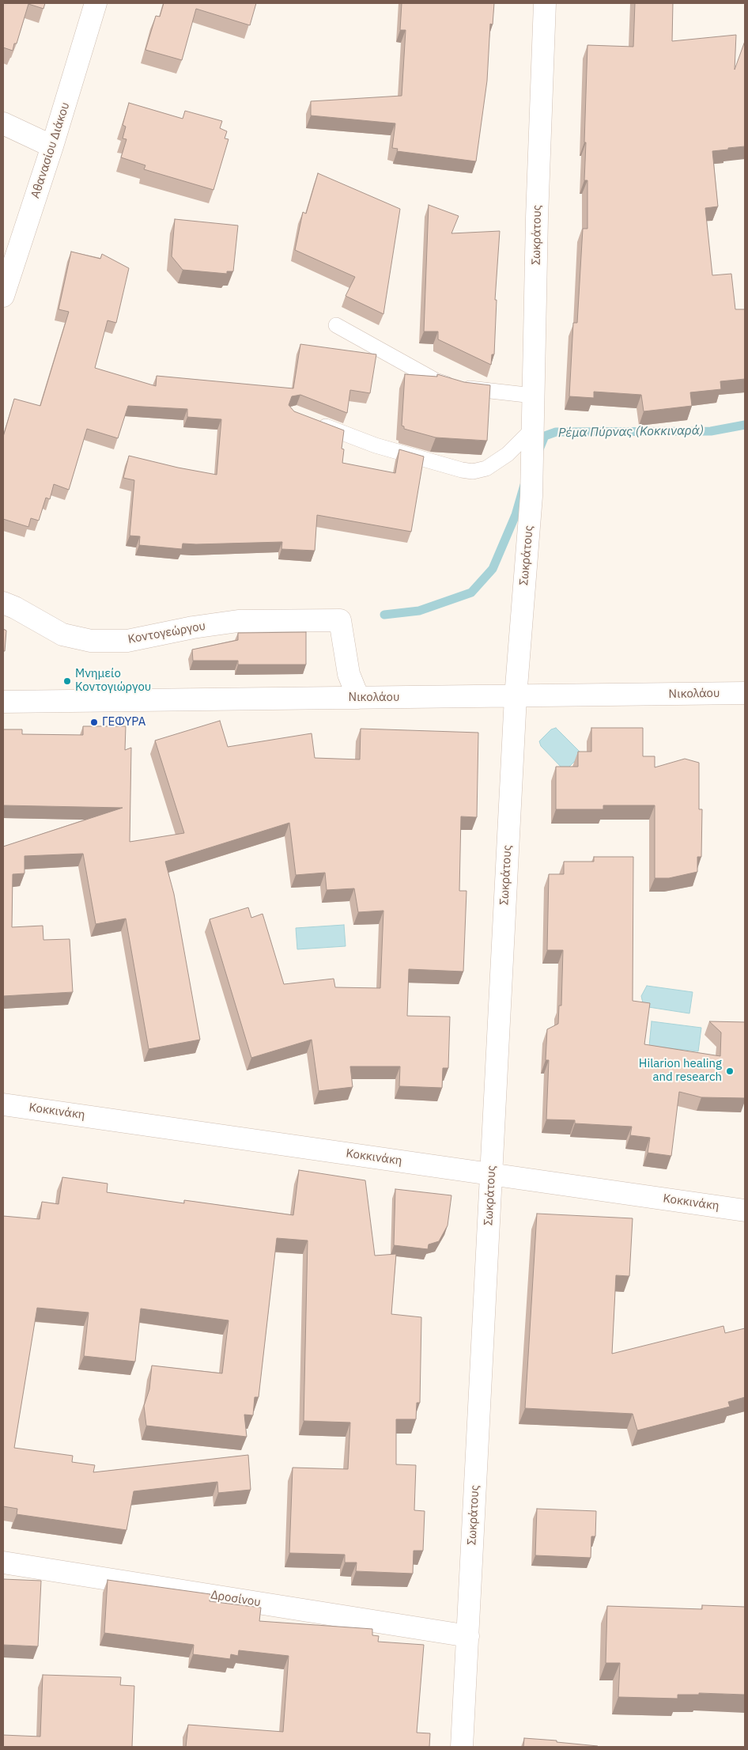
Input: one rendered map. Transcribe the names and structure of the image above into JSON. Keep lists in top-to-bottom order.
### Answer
{
  "streets": {
    "street": [
      "Αθανασίου Διάκου",
      "Σωκράτους",
      "Κοντογεώργου",
      "Νικολάου",
      "Κοκκινάκη",
      "Δροσίνου"
    ]
  },
  "crossings": [
    ["Σωκράτους", "Νικολάου"],
    ["Σωκράτους", "Κοκκινάκη"],
    ["Σωκράτους", "Δροσίνου"],
    ["Κοντογεώργου", "Νικολάου"]
  ],
  "water": ["Ρέμα Πύρνας (Κοκκιναρά)"],
  "places": ["Μνημείο Κοντογιώργου", "ΓΕΦΥΡΑ", "Hilarion healing and research"]
}
